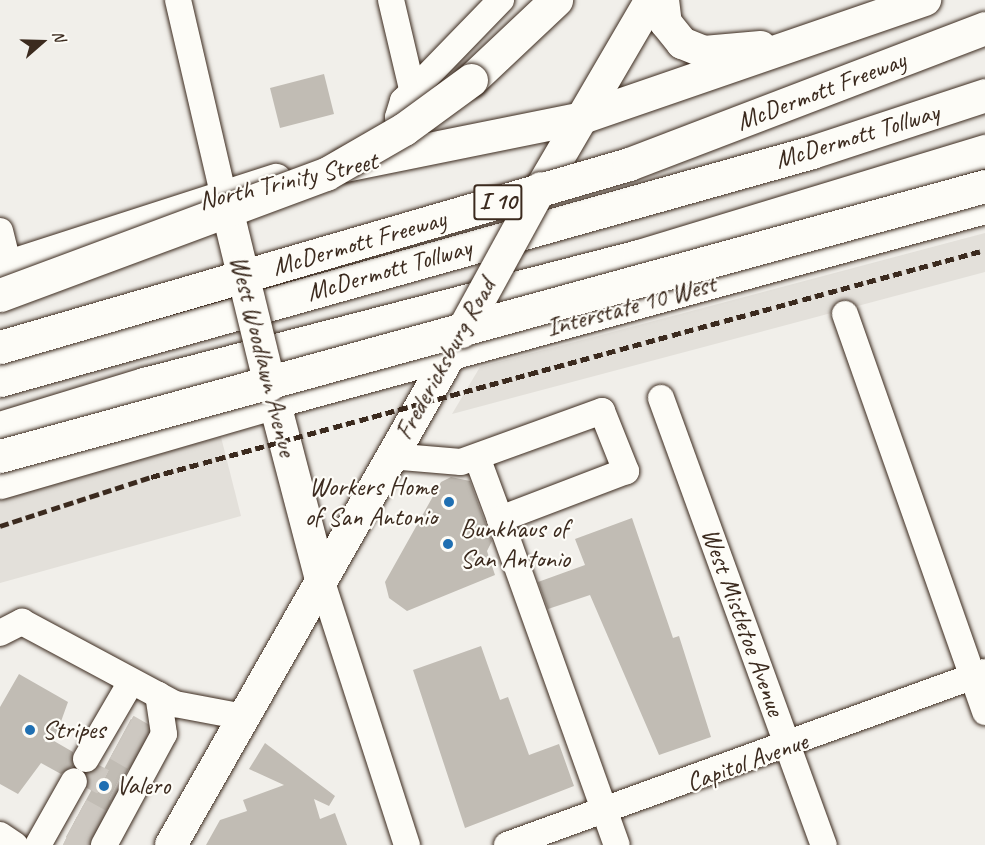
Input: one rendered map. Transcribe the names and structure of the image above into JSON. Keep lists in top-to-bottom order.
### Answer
{
  "streets": {
    "highway": ["McDermott Freeway", "McDermott Tollway", "I 10"],
    "main road": [
      "North Trinity Street",
      "Interstate 10 West",
      "West Woodlawn Avenue",
      "Fredericksburg Road"
    ],
    "street": ["West Mistletoe Avenue", "Capitol Avenue"]
  },
  "crossings": [
    ["North Trinity Street", "West Woodlawn Avenue"],
    ["North Trinity Street", "Fredericksburg Road"],
    ["Interstate 10 West", "West Woodlawn Avenue"],
    ["Interstate 10 West", "Fredericksburg Road"],
    ["West Woodlawn Avenue", "Fredericksburg Road"],
    ["West Mistletoe Avenue", "Capitol Avenue"]
  ],
  "places": [
    "Workers Home of San Antonio",
    "Bunkhaus of San Antonio",
    "Stripes",
    "Valero"
  ],
  "north": "right"
}
